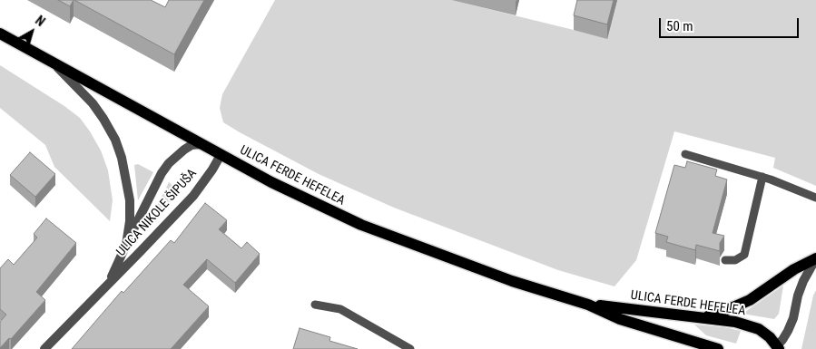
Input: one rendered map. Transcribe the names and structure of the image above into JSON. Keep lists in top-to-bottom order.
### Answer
{
  "streets": {
    "main road": ["ULICA FERDE HEFELEA"],
    "street": ["ULICA NIKOLE ŠIPUŠA"]
  },
  "crossings": [
    ["ULICA FERDE HEFELEA", "ULICA NIKOLE ŠIPUŠA"]
  ],
  "scale_bar": "50 m",
  "north": "top right"
}
